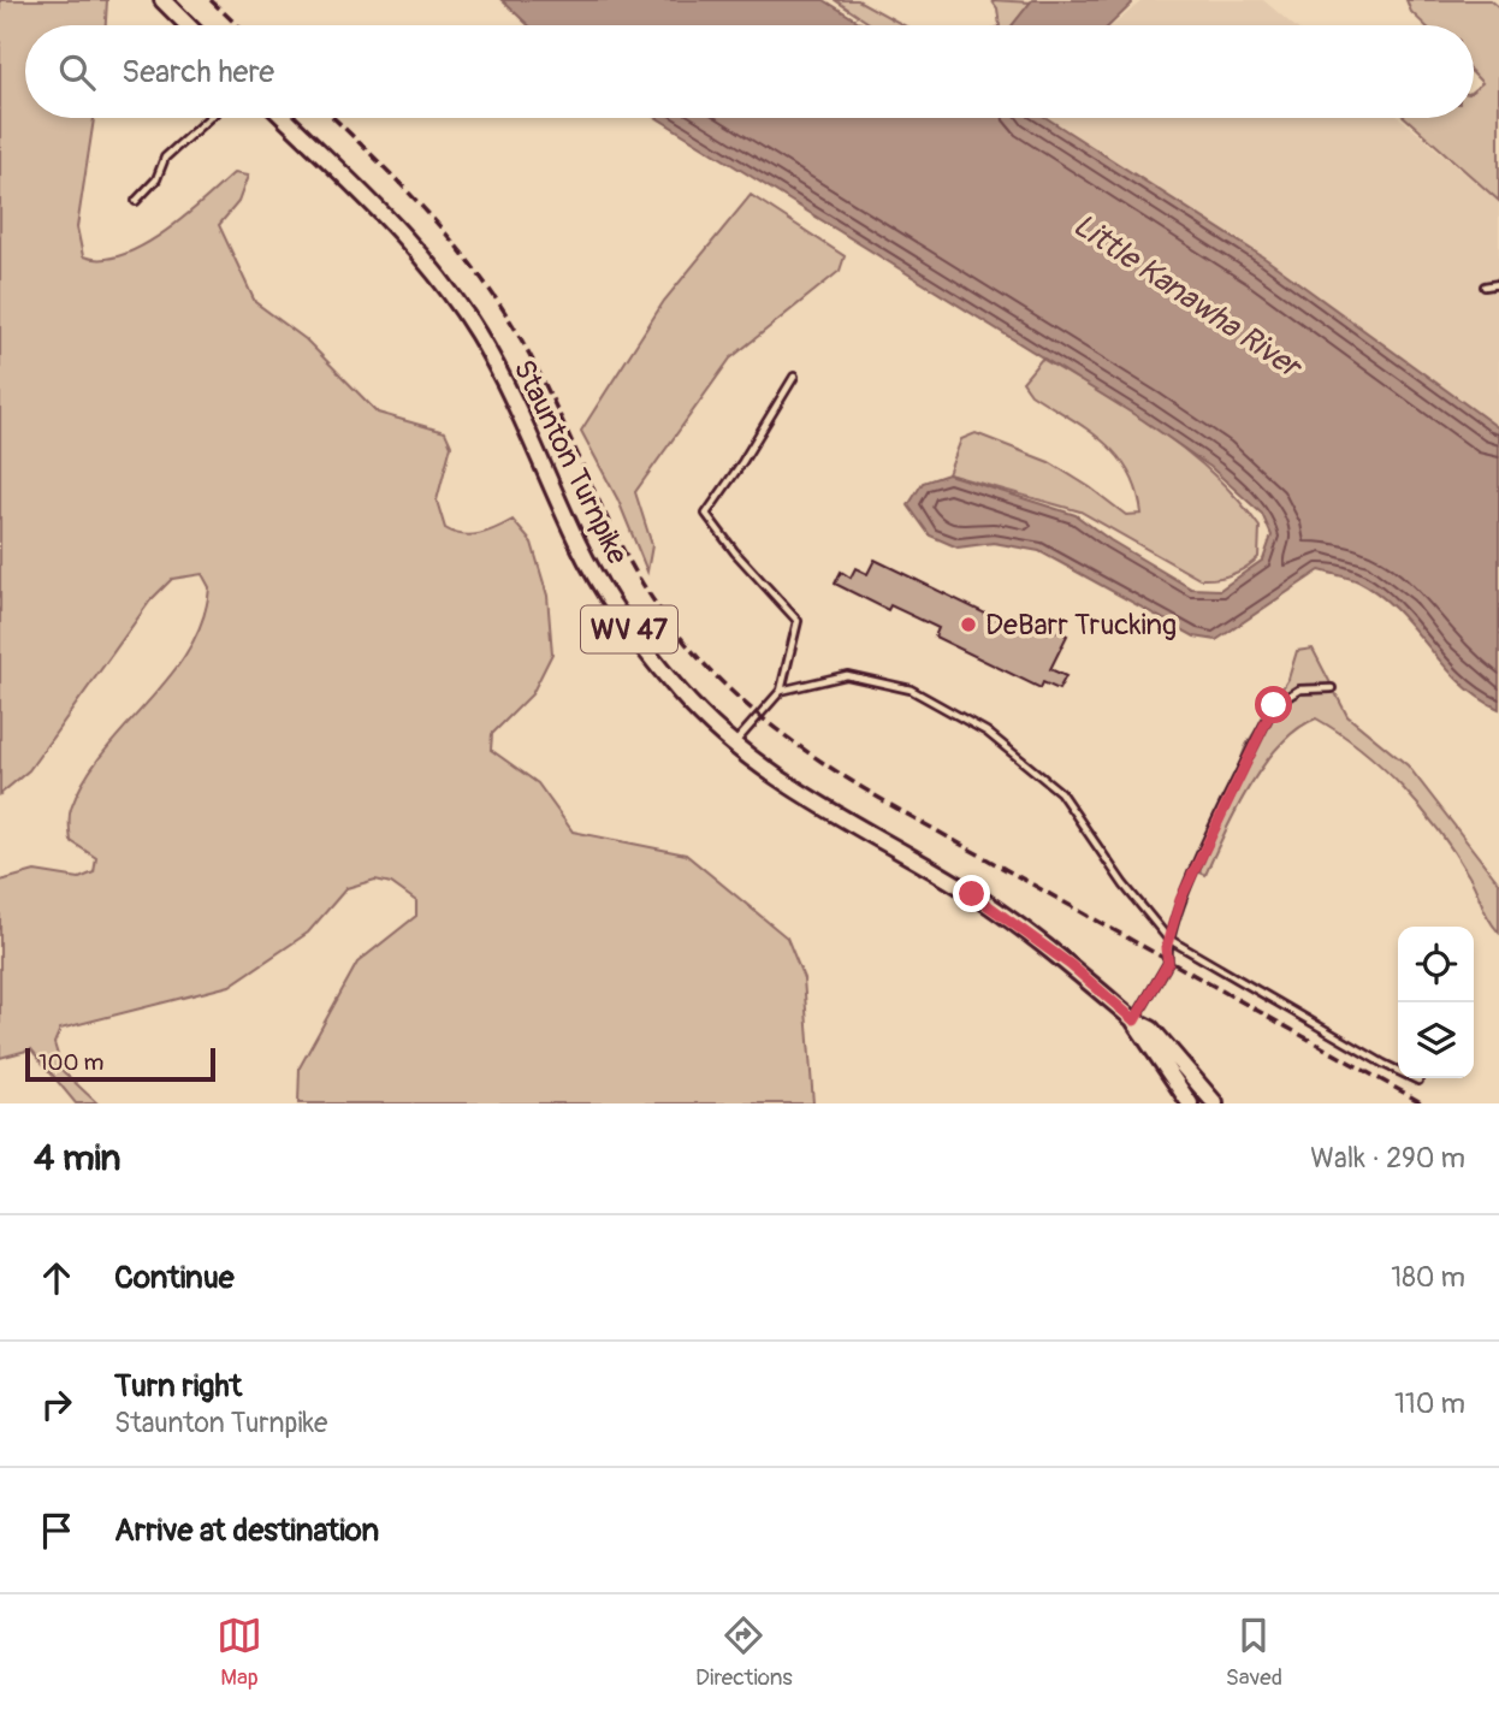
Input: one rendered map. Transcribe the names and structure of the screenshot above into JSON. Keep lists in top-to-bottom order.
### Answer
{
  "streets": {
    "main road": ["Staunton Turnpike", "WV 47"]
  },
  "crossings": [
    ["Staunton Turnpike", "WV 47"]
  ],
  "water": ["Little Kanawha River"],
  "places": ["DeBarr Trucking"],
  "scale_bar": "100 m",
  "page": {
    "search": "Search here",
    "scale": "100 m",
    "heading": ["4 min", "Walk · 290 m"],
    "list": [
      ["Continue", "180 m"],
      ["Turn right", "Staunton Turnpike", "110 m"],
      "Arrive at destination"
    ],
    "nav": ["Map", "Directions", "Saved"]
  }
}
